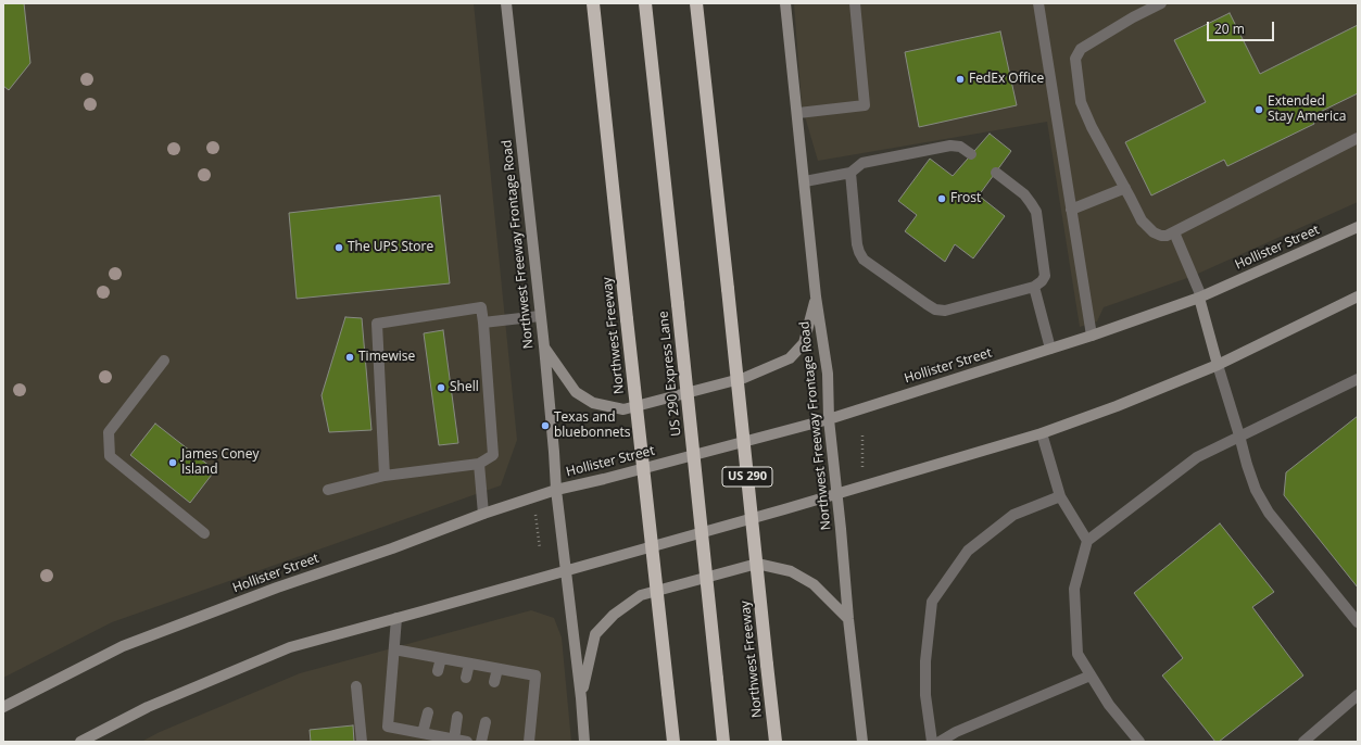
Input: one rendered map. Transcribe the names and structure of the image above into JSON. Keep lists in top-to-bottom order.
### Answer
{
  "streets": {
    "highway": ["Northwest Freeway", "US 290 Express Lane", "US 290"],
    "main road": ["Northwest Freeway Frontage Road", "Hollister Street"]
  },
  "crossings": [
    ["Northwest Freeway Frontage Road", "Hollister Street"]
  ],
  "places": [
    "FedEx Office",
    "Extended Stay America",
    "Frost",
    "The UPS Store",
    "Timewise",
    "Shell",
    "Texas and bluebonnets",
    "James Coney Island"
  ],
  "scale_bar": "20 m"
}
